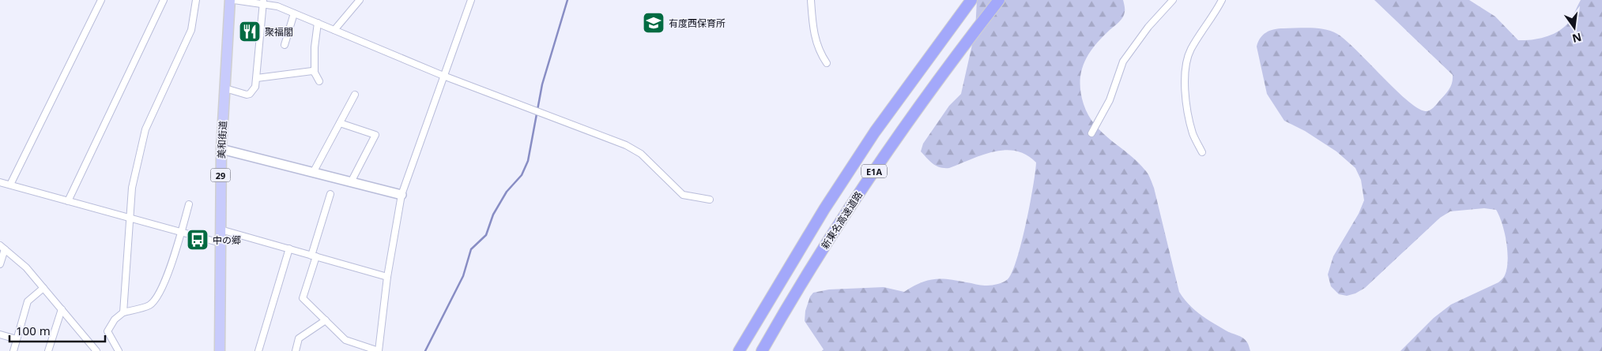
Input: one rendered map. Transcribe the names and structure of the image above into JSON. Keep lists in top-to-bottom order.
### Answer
{
  "streets": {
    "highway": ["E1A", "新東名高速道路"],
    "main road": ["美和街道", "29"]
  },
  "places": {
    "school or university": ["有度西保育所"],
    "restaurant": ["聚福閣"],
    "bus stop": ["中の郷"]
  },
  "scale_bar": "100 m",
  "north": "bottom"
}
